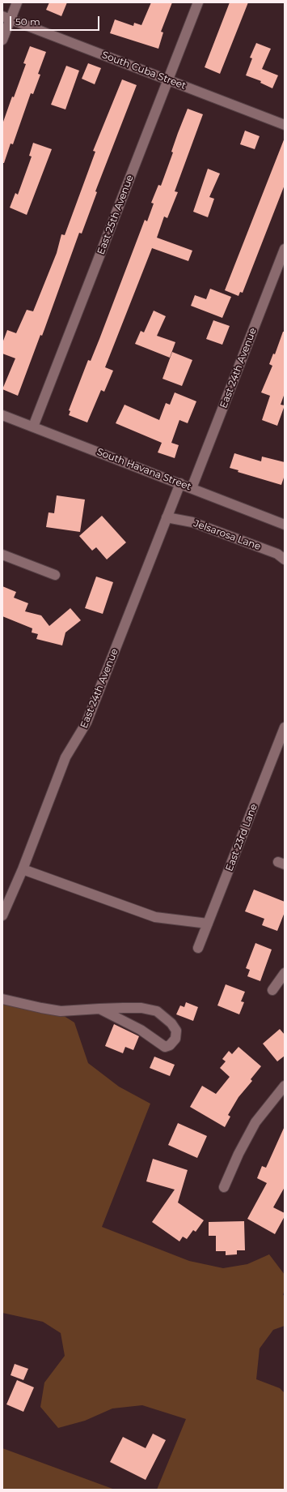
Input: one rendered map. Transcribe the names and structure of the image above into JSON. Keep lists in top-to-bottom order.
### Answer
{
  "streets": {
    "street": [
      "South Cuba Street",
      "East 25th Avenue",
      "East 24th Avenue",
      "South Havana Street",
      "Jelsarosa Lane",
      "East 23rd Lane"
    ]
  },
  "crossings": [
    ["South Cuba Street", "East 25th Avenue"],
    ["East 25th Avenue", "South Havana Street"],
    ["East 24th Avenue", "South Havana Street"],
    ["East 24th Avenue", "Jelsarosa Lane"]
  ],
  "scale_bar": "50 m"
}
